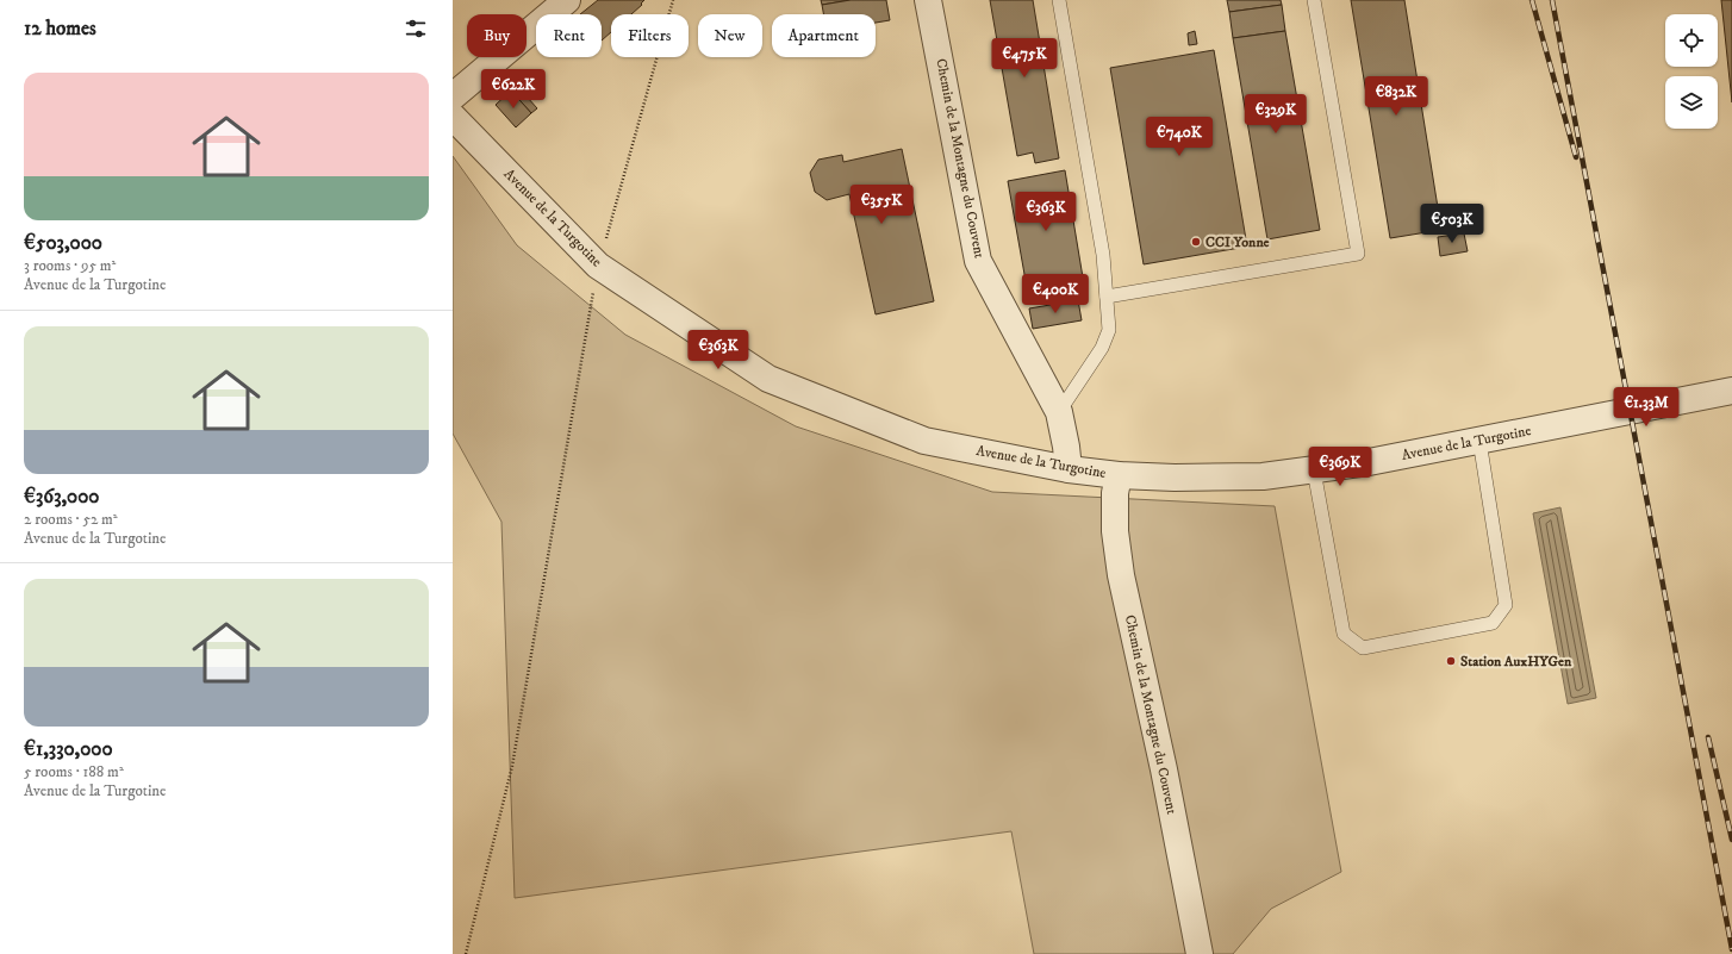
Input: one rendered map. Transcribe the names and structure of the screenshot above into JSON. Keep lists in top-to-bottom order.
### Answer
{
  "streets": {
    "street": ["Chemin de la Montagne du Couvent", "Avenue de la Turgotine"]
  },
  "crossings": [
    ["Chemin de la Montagne du Couvent", "Avenue de la Turgotine"]
  ],
  "places": ["CCI Yonne", "Station AuxHYGen"],
  "page": {
    "heading": "12 homes",
    "chip": [
      "Buy",
      "Rent",
      "Filters",
      "New",
      "Apartment"
    ],
    "price": [
      "€475K",
      "€622K",
      "€832K",
      "€329K",
      "€740K",
      "€355K",
      "€363K",
      "€503K",
      "€400K",
      "€363K",
      "€1.33M",
      "€369K"
    ],
    "list": [
      {
        "name": "€503,000",
        "note": "3 rooms · 95 m² · Avenue de la Turgotine"
      },
      {
        "name": "€363,000",
        "note": "2 rooms · 52 m² · Avenue de la Turgotine"
      },
      {
        "name": "€1,330,000",
        "note": "5 rooms · 188 m² · Avenue de la Turgotine"
      }
    ]
  }
}
